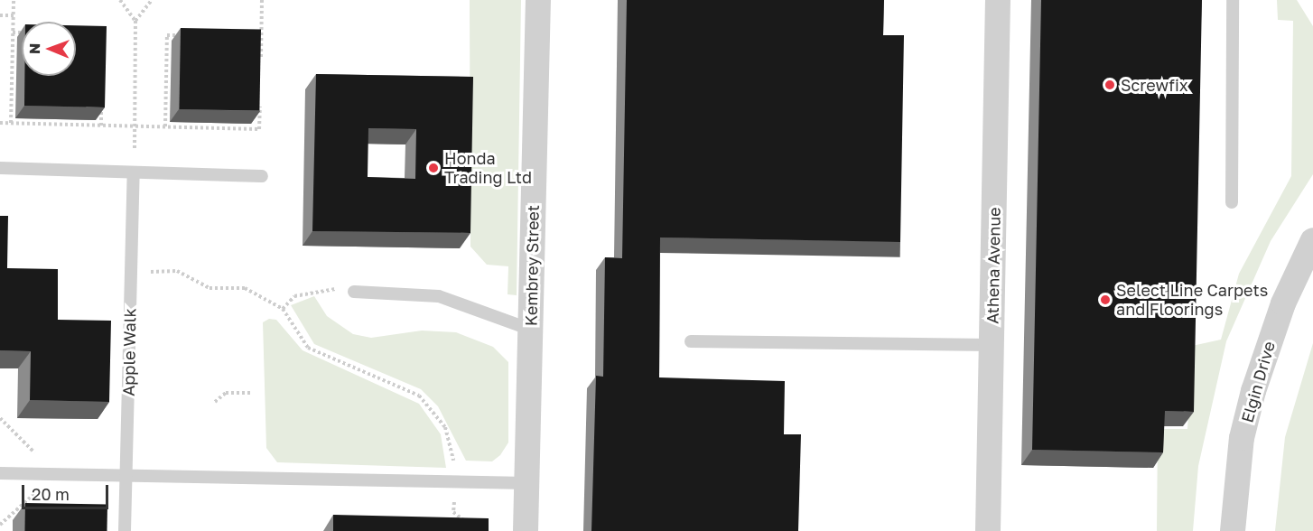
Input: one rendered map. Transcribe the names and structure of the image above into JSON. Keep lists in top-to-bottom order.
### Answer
{
  "streets": {
    "street": ["Kembrey Street", "Athena Avenue", "Elgin Drive"],
    "lane": ["Apple Walk"]
  },
  "places": ["Screwfix", "Honda Trading Ltd", "Select Line Carpets and Floorings"],
  "scale_bar": "20 m",
  "north": "left"
}
